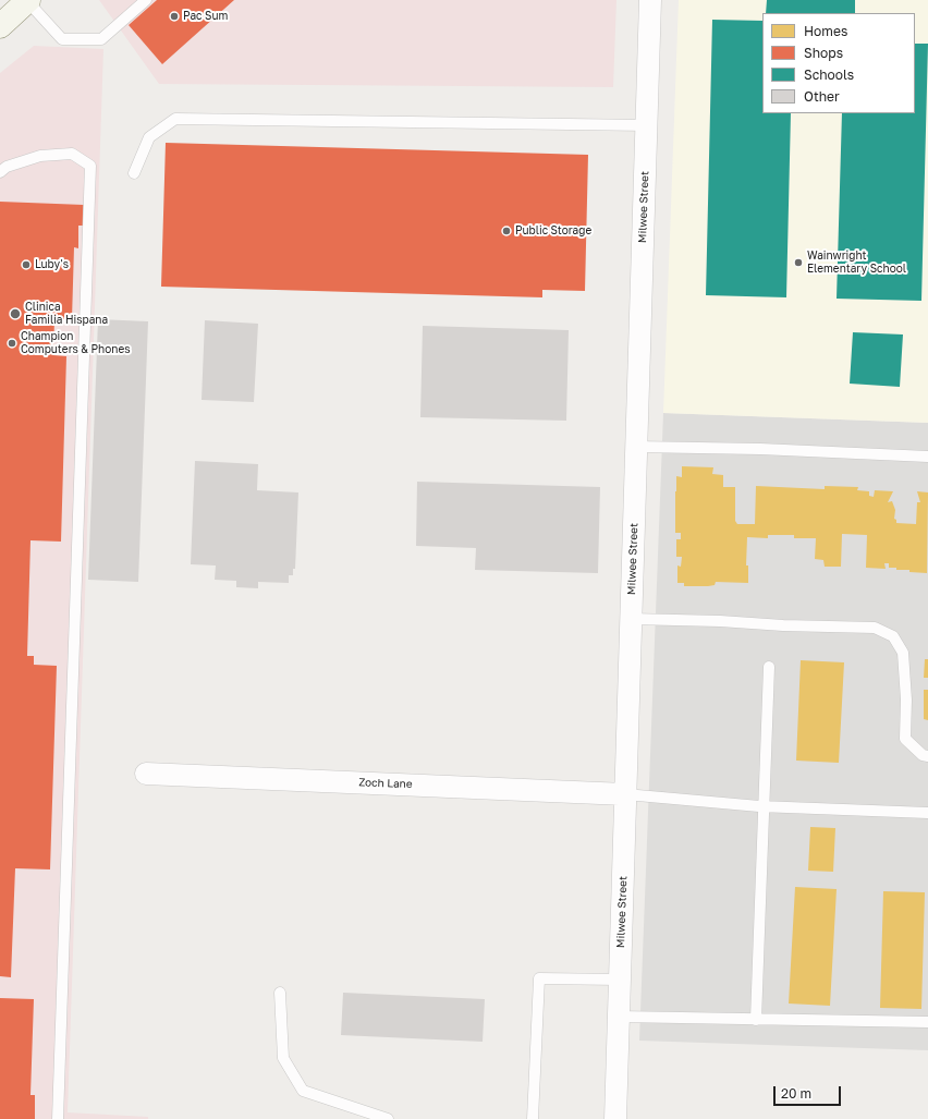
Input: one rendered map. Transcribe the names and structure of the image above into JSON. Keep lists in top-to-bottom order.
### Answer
{
  "streets": {
    "street": ["Milwee Street", "Zoch Lane"]
  },
  "crossings": [
    ["Milwee Street", "Zoch Lane"]
  ],
  "places": [
    "Pac Sum",
    "Public Storage",
    "Wainwright Elementary School",
    "Luby's",
    "Clinica Familia Hispana",
    "Champion Computers & Phones"
  ],
  "legend": [
    "Homes",
    "Shops",
    "Schools",
    "Other"
  ],
  "scale_bar": "20 m"
}
